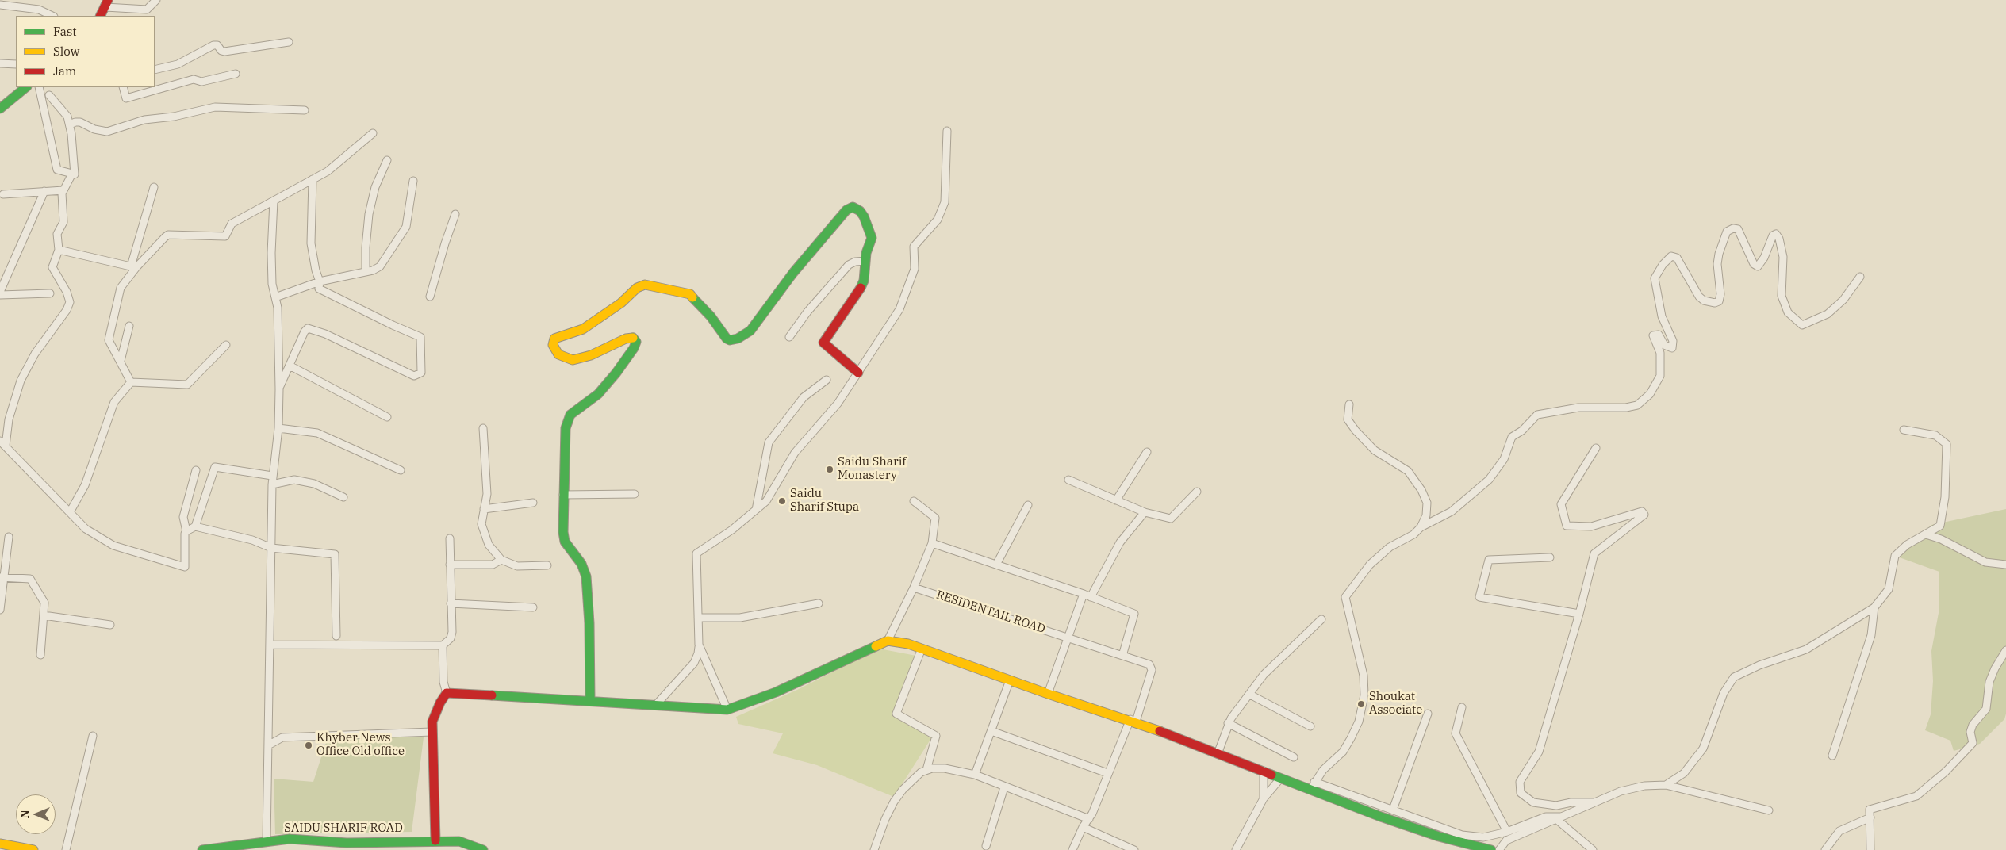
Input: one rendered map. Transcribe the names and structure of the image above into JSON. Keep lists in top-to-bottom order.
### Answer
{
  "streets": {
    "street": ["RESIDENTAIL ROAD", "SAIDU SHARIF ROAD"]
  },
  "places": [
    "Saidu Sharif Monastery",
    "Saidu Sharif Stupa",
    "Shoukat Associate",
    "Khyber News Office Old office"
  ],
  "legend": ["Fast", "Slow", "Jam"],
  "north": "left"
}
